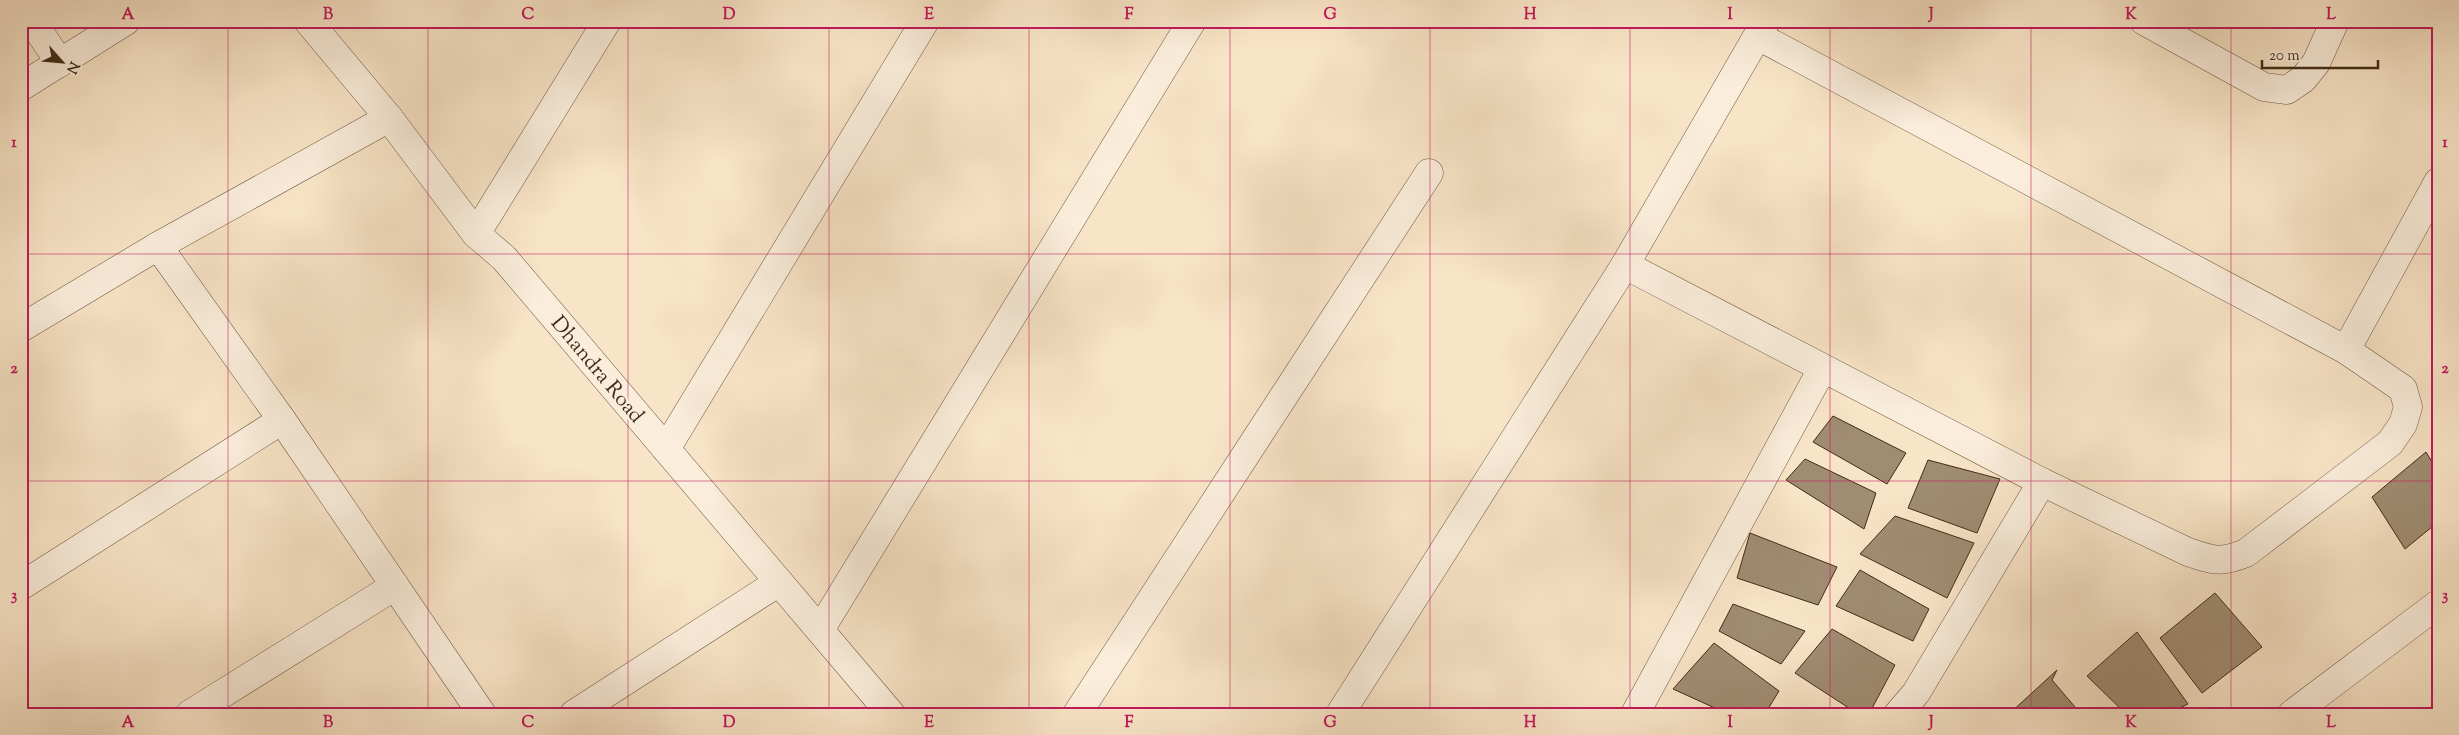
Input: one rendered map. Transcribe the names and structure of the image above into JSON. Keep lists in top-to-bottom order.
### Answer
{
  "streets": {
    "street": ["Dhandra Road"]
  },
  "scale_bar": "20 m",
  "north": "bottom right",
  "grid": {
    "columns": [
      "A",
      "B",
      "C",
      "D",
      "E",
      "F",
      "G",
      "H",
      "I",
      "J",
      "K",
      "L"
    ],
    "rows": ["1", "2", "3"]
  }
}
